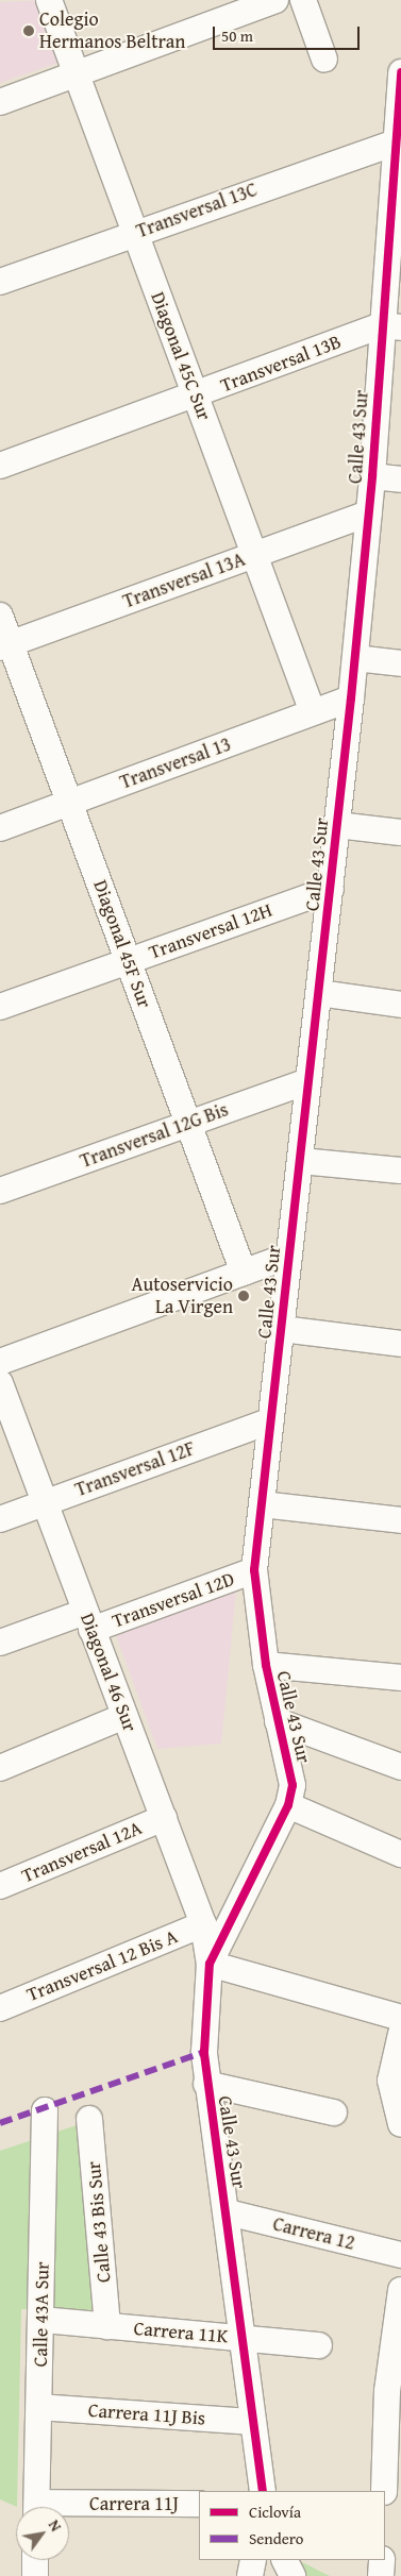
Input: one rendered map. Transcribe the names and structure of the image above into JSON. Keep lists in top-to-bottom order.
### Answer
{
  "streets": {
    "street": [
      "Transversal 13C",
      "Diagonal 45C Sur",
      "Transversal 13B",
      "Calle 43 Sur",
      "Transversal 13A",
      "Transversal 13",
      "Transversal 12H",
      "Diagonal 45F Sur",
      "Transversal 12G Bis",
      "Transversal 12F",
      "Transversal 12D",
      "Diagonal 46 Sur",
      "Transversal 12A",
      "Transversal 12 Bis A",
      "Calle 43 Bis Sur",
      "Carrera 12",
      "Calle 43A Sur",
      "Carrera 11K",
      "Carrera 11J Bis",
      "Carrera 11J"
    ]
  },
  "crossings": [
    ["Transversal 13C", "Diagonal 45C Sur"],
    ["Transversal 13C", "Calle 43 Sur"],
    ["Diagonal 45C Sur", "Transversal 13B"],
    ["Diagonal 45C Sur", "Transversal 13A"],
    ["Diagonal 45C Sur", "Transversal 13"],
    ["Transversal 13B", "Calle 43 Sur"],
    ["Calle 43 Sur", "Transversal 13A"],
    ["Calle 43 Sur", "Transversal 13"],
    ["Calle 43 Sur", "Transversal 12H"],
    ["Calle 43 Sur", "Transversal 12G Bis"],
    ["Calle 43 Sur", "Transversal 12F"],
    ["Calle 43 Sur", "Transversal 12D"],
    ["Calle 43 Sur", "Diagonal 46 Sur"],
    ["Calle 43 Sur", "Carrera 12"],
    ["Calle 43 Sur", "Carrera 11K"],
    ["Calle 43 Sur", "Carrera 11J Bis"],
    ["Transversal 13A", "Diagonal 45F Sur"],
    ["Transversal 13", "Diagonal 45F Sur"],
    ["Transversal 12H", "Diagonal 45F Sur"],
    ["Diagonal 45F Sur", "Transversal 12G Bis"],
    ["Transversal 12F", "Diagonal 46 Sur"],
    ["Transversal 12D", "Diagonal 46 Sur"],
    ["Diagonal 46 Sur", "Transversal 12A"],
    ["Diagonal 46 Sur", "Transversal 12 Bis A"],
    ["Calle 43 Bis Sur", "Carrera 11K"],
    ["Calle 43A Sur", "Carrera 11K"],
    ["Calle 43A Sur", "Carrera 11J Bis"]
  ],
  "places": ["Colegio Hermanos Beltran", "Autoservicio La Virgen"],
  "legend": ["Ciclovía", "Sendero"],
  "scale_bar": "50 m",
  "north": "top right"
}
